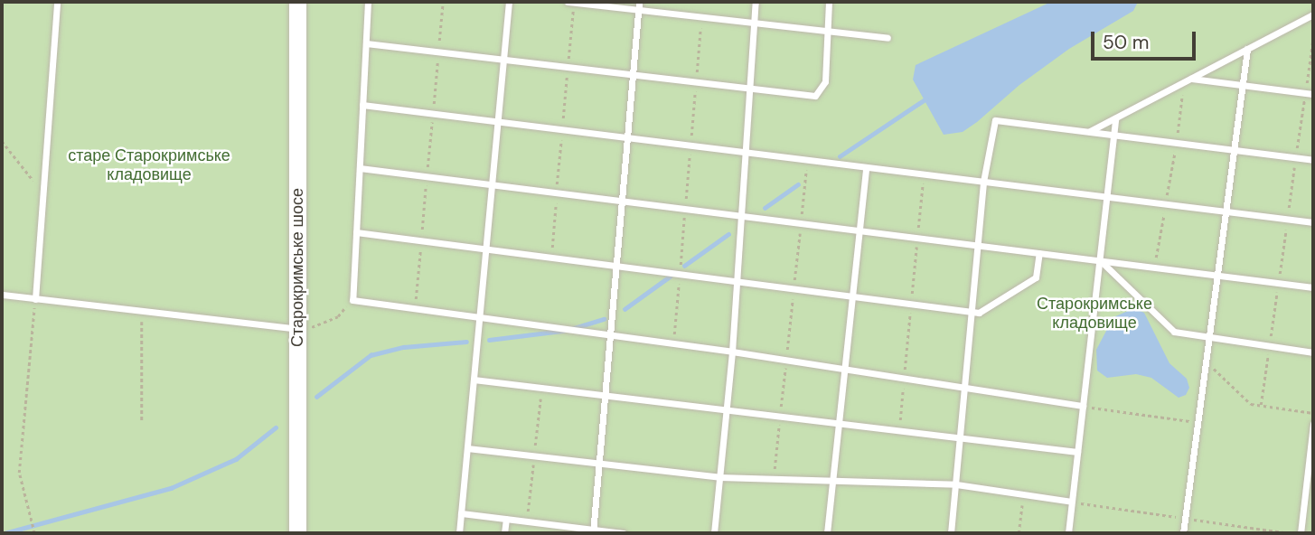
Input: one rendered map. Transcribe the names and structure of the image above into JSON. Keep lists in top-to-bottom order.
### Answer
{
  "streets": {
    "street": ["Старокримське шосе"]
  },
  "parks": ["старе Старокримське кладовище", "Старокримське кладовище"],
  "scale_bar": "50 m"
}
